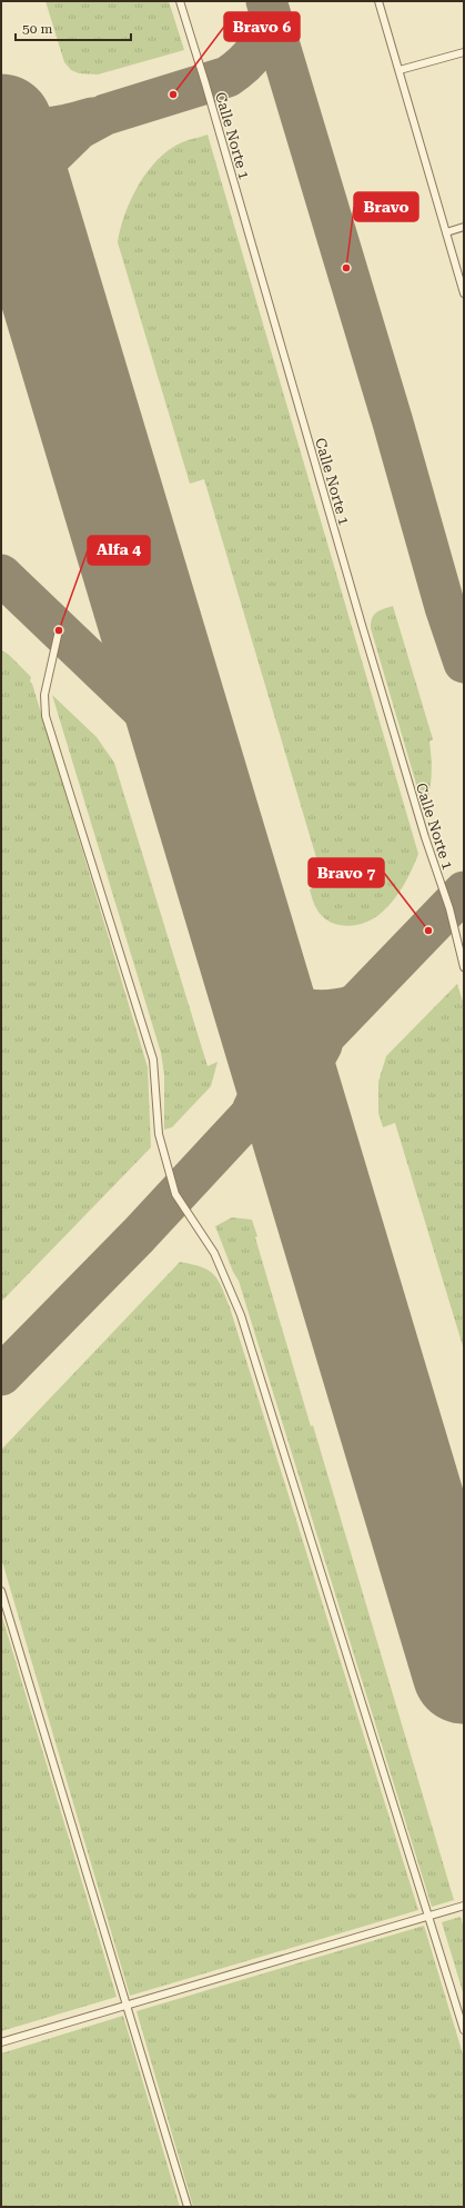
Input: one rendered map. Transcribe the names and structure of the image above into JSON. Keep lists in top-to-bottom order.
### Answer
{
  "streets": {
    "lane": ["Calle Norte 1"]
  },
  "places": [
    "Bravo 6",
    "Bravo",
    "Alfa 4",
    "Bravo 7"
  ],
  "scale_bar": "50 m"
}
